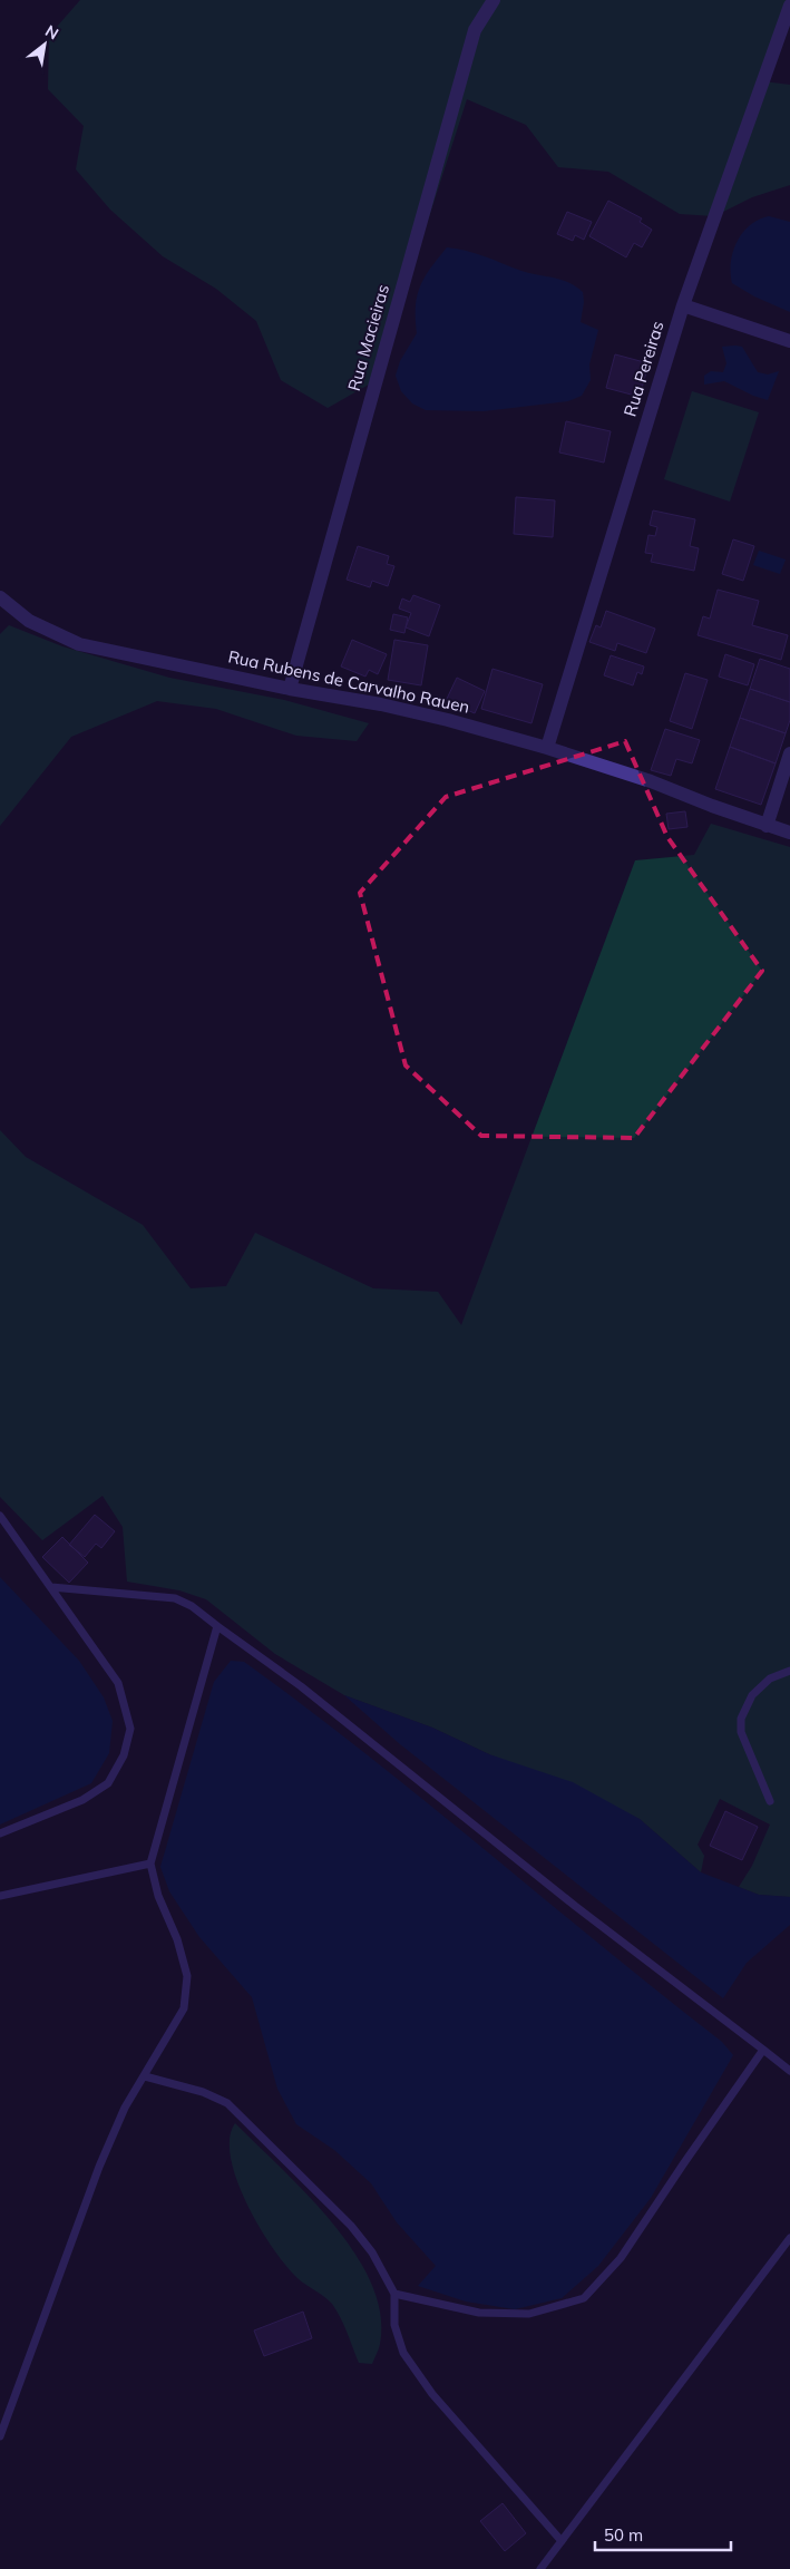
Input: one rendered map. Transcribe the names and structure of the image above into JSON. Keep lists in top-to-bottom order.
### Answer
{
  "streets": {
    "street": ["Rua Macieiras", "Rua Pereiras", "Rua Rubens de Carvalho Rauen"]
  },
  "crossings": [
    ["Rua Macieiras", "Rua Rubens de Carvalho Rauen"],
    ["Rua Pereiras", "Rua Rubens de Carvalho Rauen"]
  ],
  "scale_bar": "50 m",
  "north": "top right"
}
